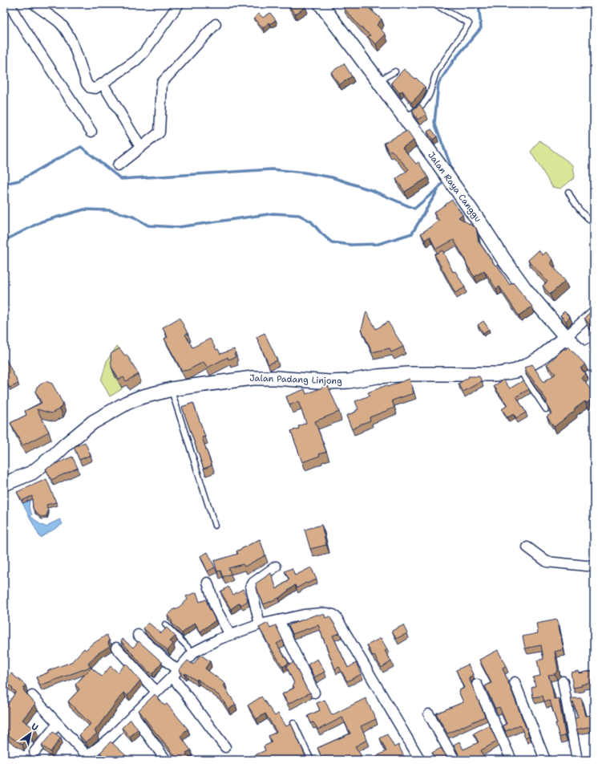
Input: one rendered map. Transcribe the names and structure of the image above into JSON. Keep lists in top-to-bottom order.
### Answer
{
  "streets": {
    "street": ["Jalan Raya Canggu", "Jalan Padang Linjong"]
  },
  "crossings": [
    ["Jalan Raya Canggu", "Jalan Padang Linjong"]
  ],
  "north": "top right"
}
